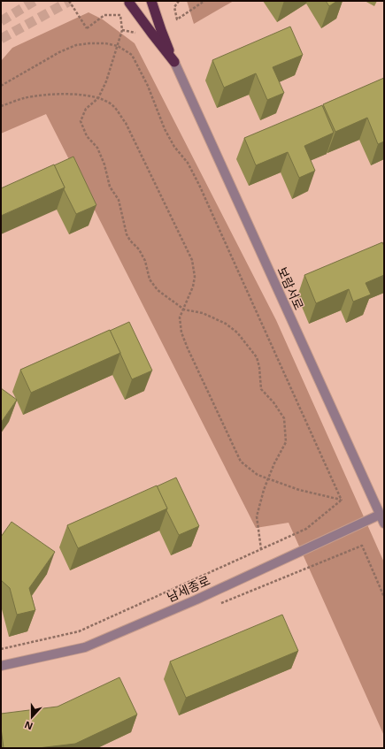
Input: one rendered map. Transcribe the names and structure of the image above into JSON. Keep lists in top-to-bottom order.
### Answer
{
  "streets": {
    "street": ["보람서로", "남세종로"]
  },
  "crossings": [
    ["보람서로", "남세종로"]
  ],
  "north": "bottom"
}
